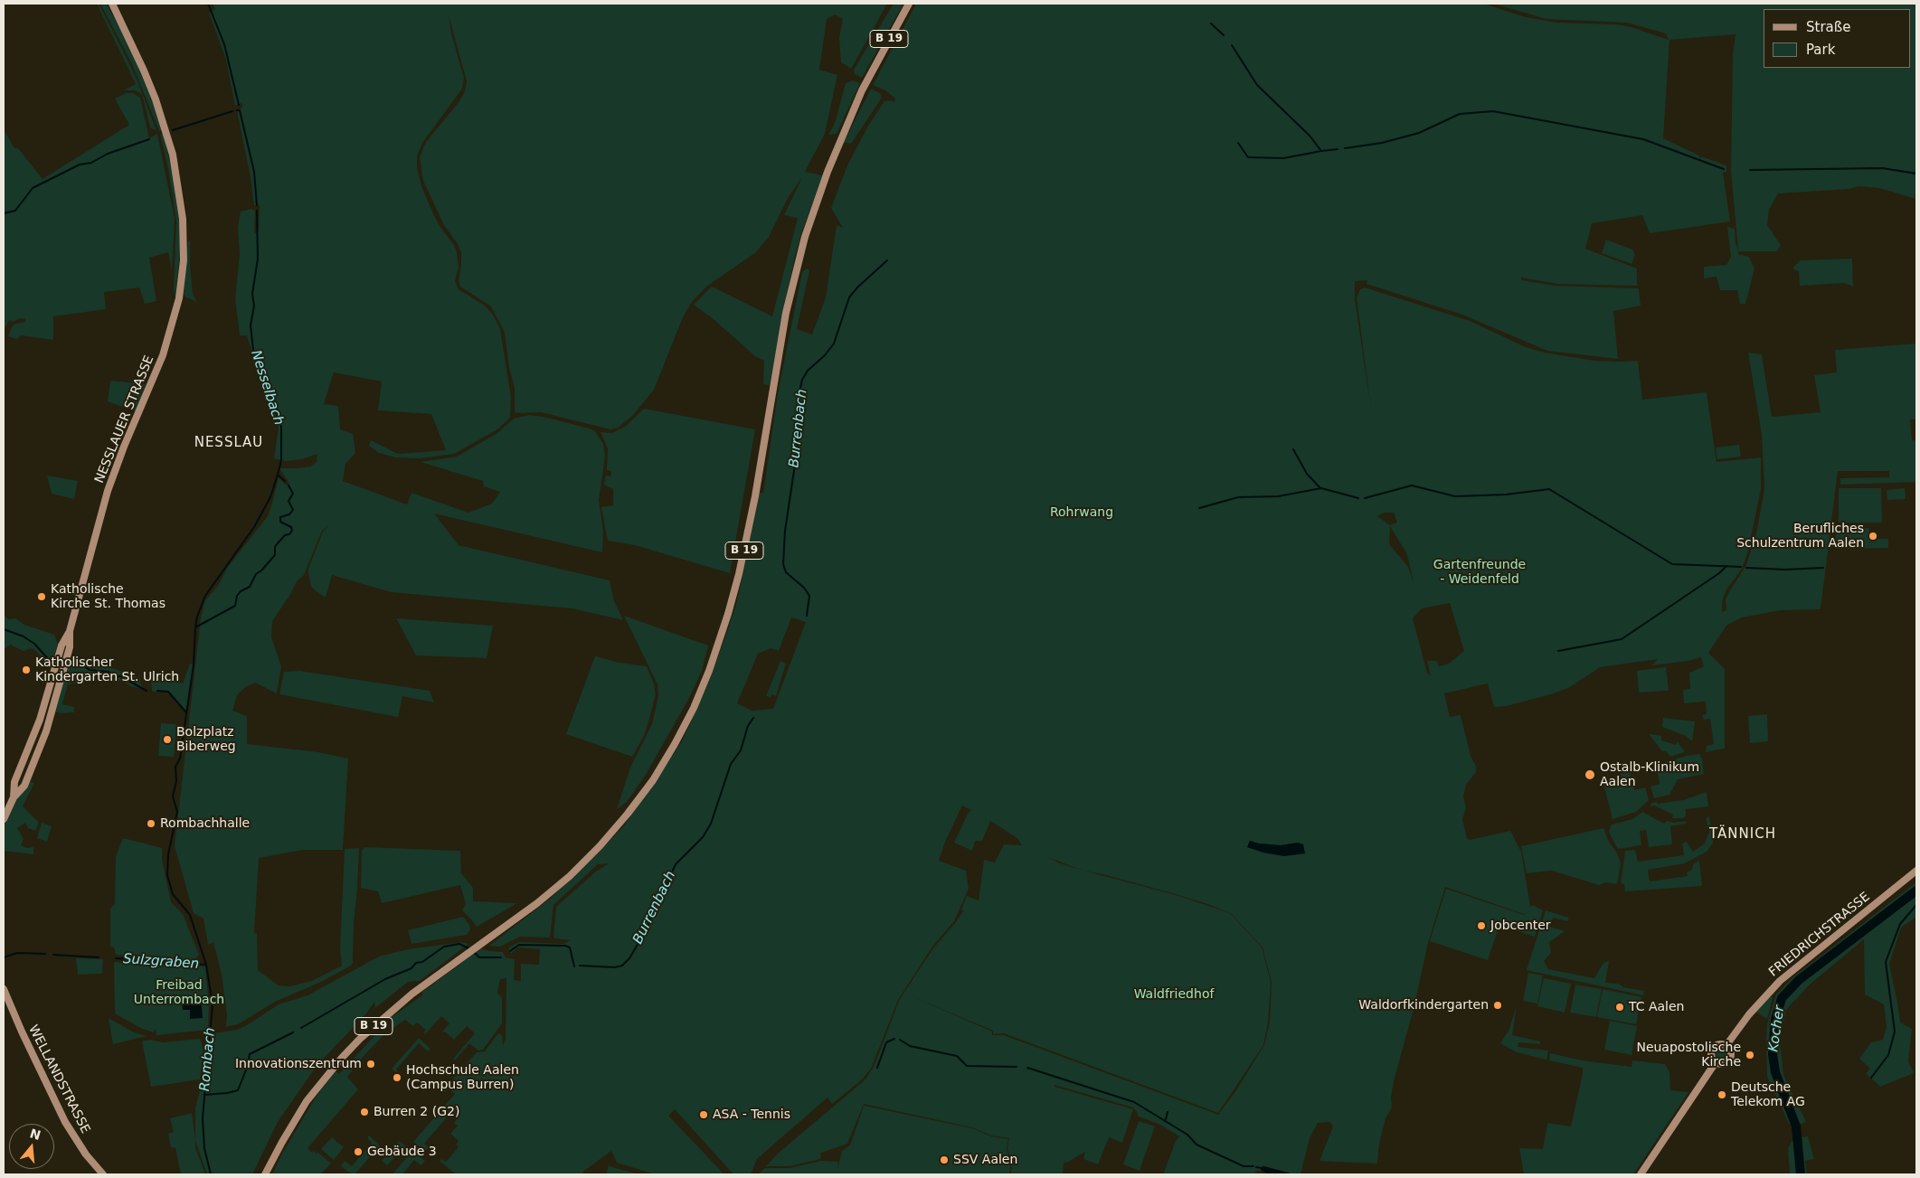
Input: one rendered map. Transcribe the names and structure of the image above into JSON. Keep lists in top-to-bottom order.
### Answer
{
  "streets": {
    "main road": [
      "B 19",
      "NESSLAUER STRASSE",
      "FRIEDRICHSTRASSE",
      "WELLANDSTRASSE"
    ]
  },
  "districts": ["NESSLAU", "TÄNNICH"],
  "water": [
    "Nesselbach",
    "Burrenbach",
    "Sulzgraben",
    "Kocher",
    "Rombach"
  ],
  "parks": [
    "Rohrwang",
    "Gartenfreunde - Weidenfeld",
    "Freibad Unterrombach",
    "Waldfriedhof"
  ],
  "places": [
    "Berufliches Schulzentrum Aalen",
    "Katholische Kirche St. Thomas",
    "Katholischer Kindergarten St. Ulrich",
    "Bolzplatz Biberweg",
    "Ostalb-Klinikum Aalen",
    "Rombachhalle",
    "Jobcenter",
    "Waldorfkindergarten",
    "TC Aalen",
    "Neuapostolische Kirche",
    "Innovationszentrum",
    "Hochschule Aalen (Campus Burren)",
    "Deutsche Telekom AG",
    "Burren 2 (G2)",
    "ASA - Tennis",
    "Gebäude 3",
    "SSV Aalen"
  ],
  "legend": ["Straße", "Park"],
  "north": "top"
}
